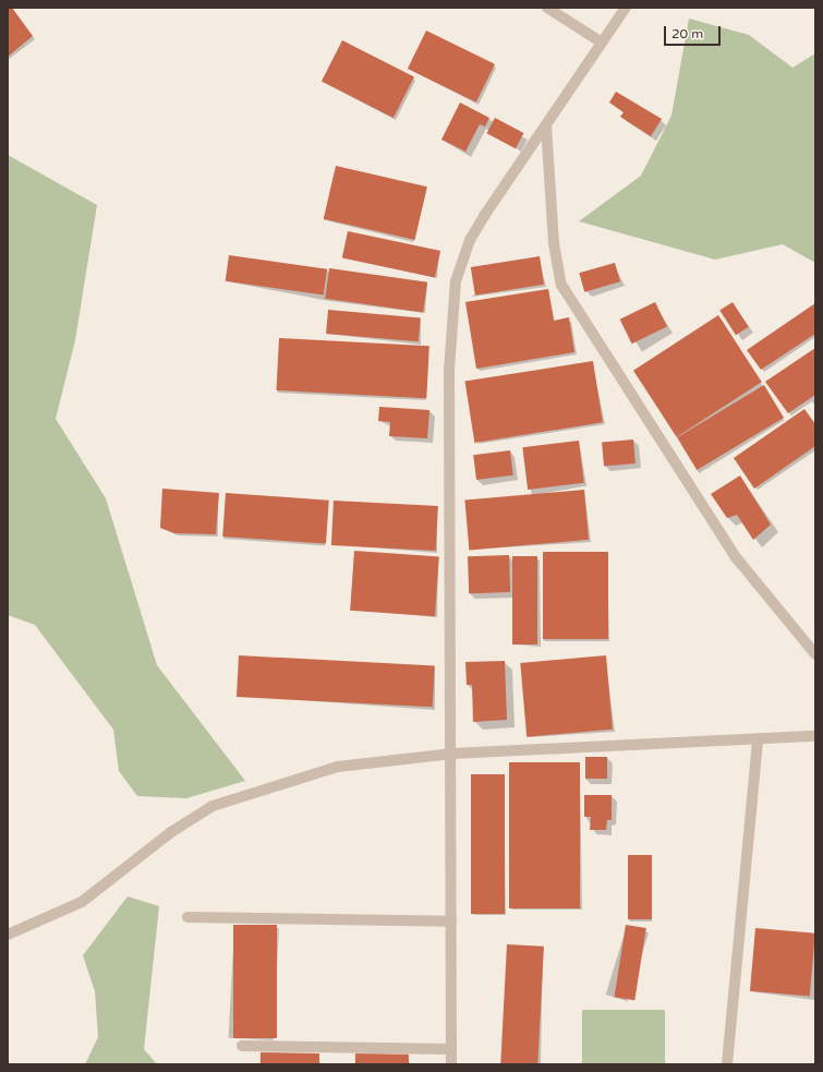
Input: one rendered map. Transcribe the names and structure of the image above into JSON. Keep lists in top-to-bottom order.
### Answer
{
  "scale_bar": "20 m"
}
